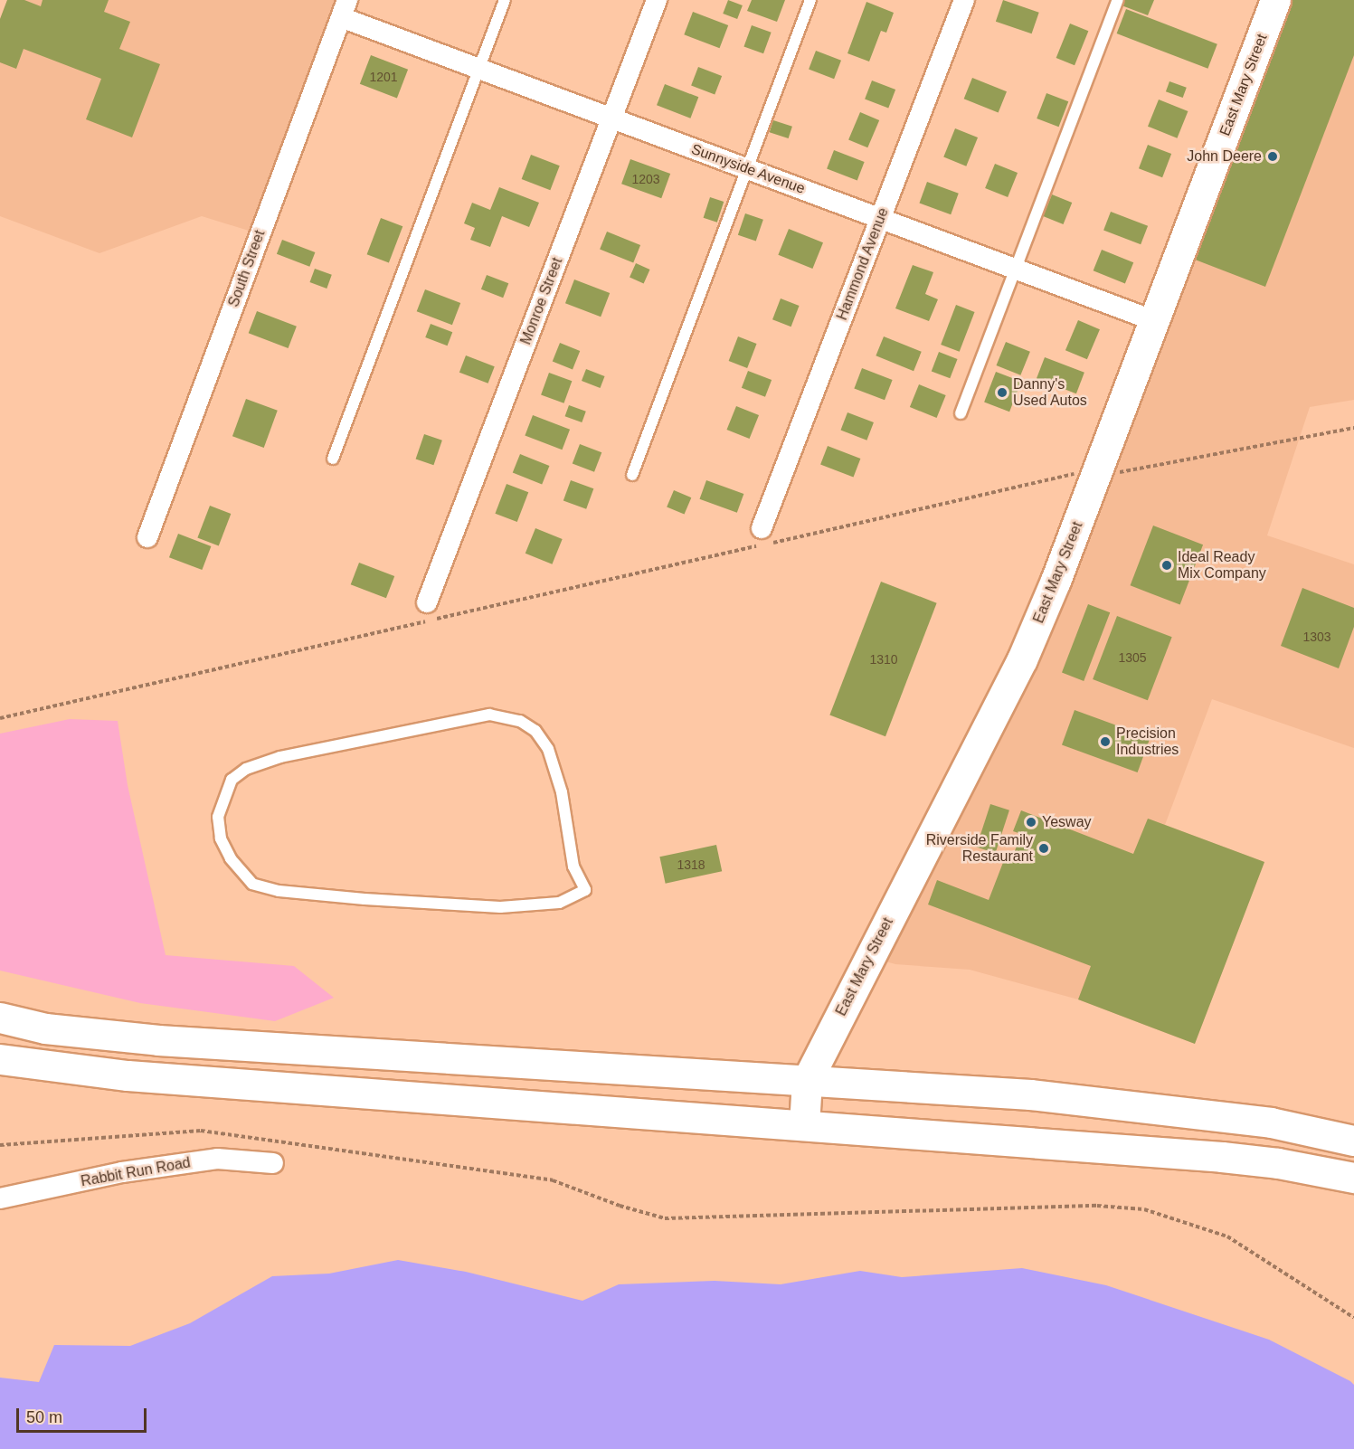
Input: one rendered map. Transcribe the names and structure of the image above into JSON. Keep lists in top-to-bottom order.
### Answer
{
  "streets": {
    "main road": ["East Mary Street"],
    "street": [
      "Sunnyside Avenue",
      "Hammond Avenue",
      "South Street",
      "Monroe Street",
      "Rabbit Run Road"
    ]
  },
  "crossings": [
    ["East Mary Street", "Sunnyside Avenue"],
    ["Sunnyside Avenue", "Hammond Avenue"],
    ["Sunnyside Avenue", "South Street"],
    ["Sunnyside Avenue", "Monroe Street"]
  ],
  "places": [
    "John Deere",
    "Danny's Used Autos",
    "Ideal Ready Mix Company",
    "Precision Industries",
    "Yesway",
    "Riverside Family Restaurant"
  ],
  "house_numbers": [
    "1201",
    "1203",
    "1303",
    "1305",
    "1310",
    "1318"
  ],
  "scale_bar": "50 m"
}
